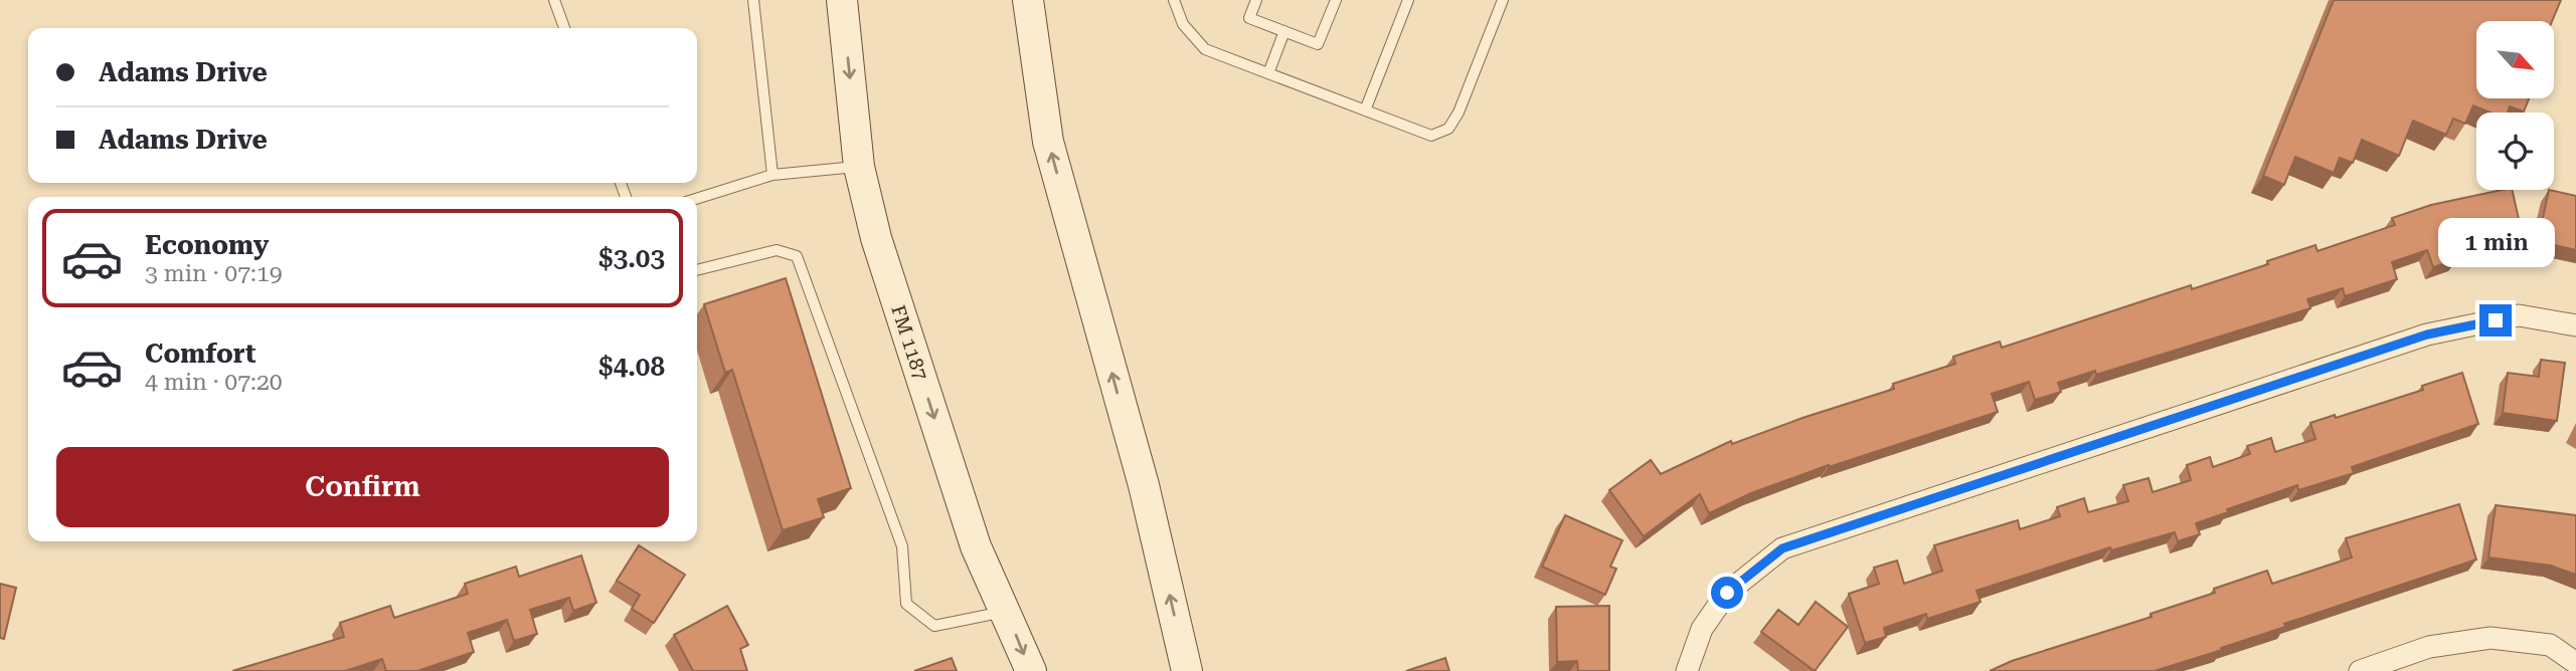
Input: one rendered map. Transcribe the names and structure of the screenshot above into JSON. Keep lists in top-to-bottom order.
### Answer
{
  "streets": {
    "main road": ["FM 1187"]
  },
  "north": "bottom right",
  "page": {
    "banner": ["Adams Drive", "Adams Drive"],
    "list": [
      {
        "name": "Economy",
        "note": "3 min · 07:19",
        "value": "$3.03"
      },
      {
        "name": "Comfort",
        "note": "4 min · 07:20",
        "value": "$4.08"
      }
    ],
    "bubble": "1 min",
    "buttons": "Confirm"
  }
}
